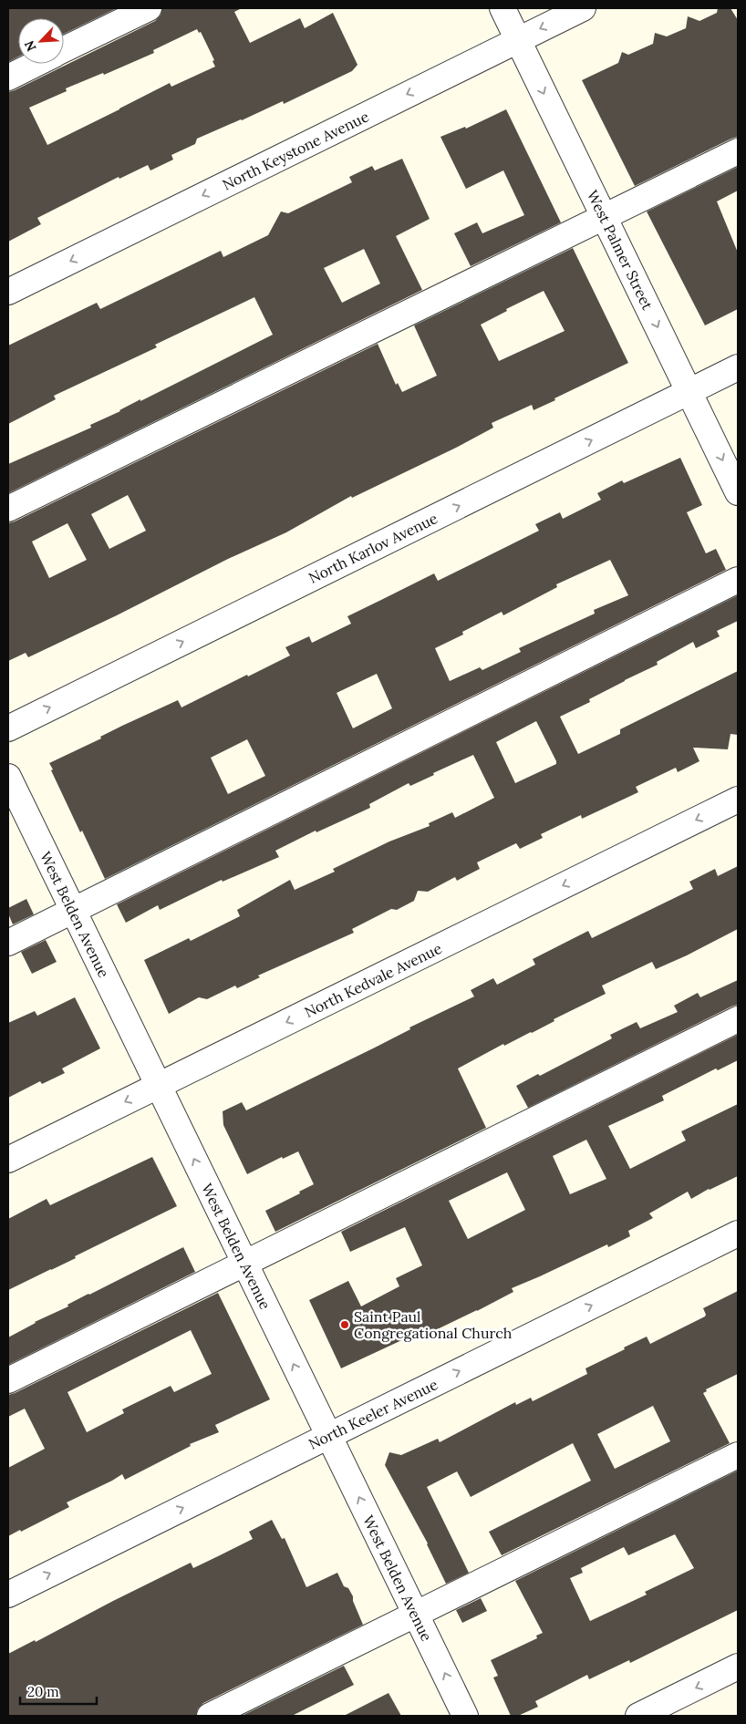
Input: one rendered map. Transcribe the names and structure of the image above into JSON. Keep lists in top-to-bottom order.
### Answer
{
  "streets": {
    "street": [
      "North Keystone Avenue",
      "West Palmer Street",
      "North Karlov Avenue",
      "West Belden Avenue",
      "North Kedvale Avenue",
      "North Keeler Avenue"
    ]
  },
  "crossings": [
    ["North Keystone Avenue", "West Palmer Street"],
    ["West Palmer Street", "North Karlov Avenue"],
    ["West Belden Avenue", "North Kedvale Avenue"],
    ["West Belden Avenue", "North Keeler Avenue"]
  ],
  "one_way": ["West Palmer Street", "West Belden Avenue"],
  "places": ["Saint Paul Congregational Church"],
  "scale_bar": "20 m",
  "north": "bottom left"
}
